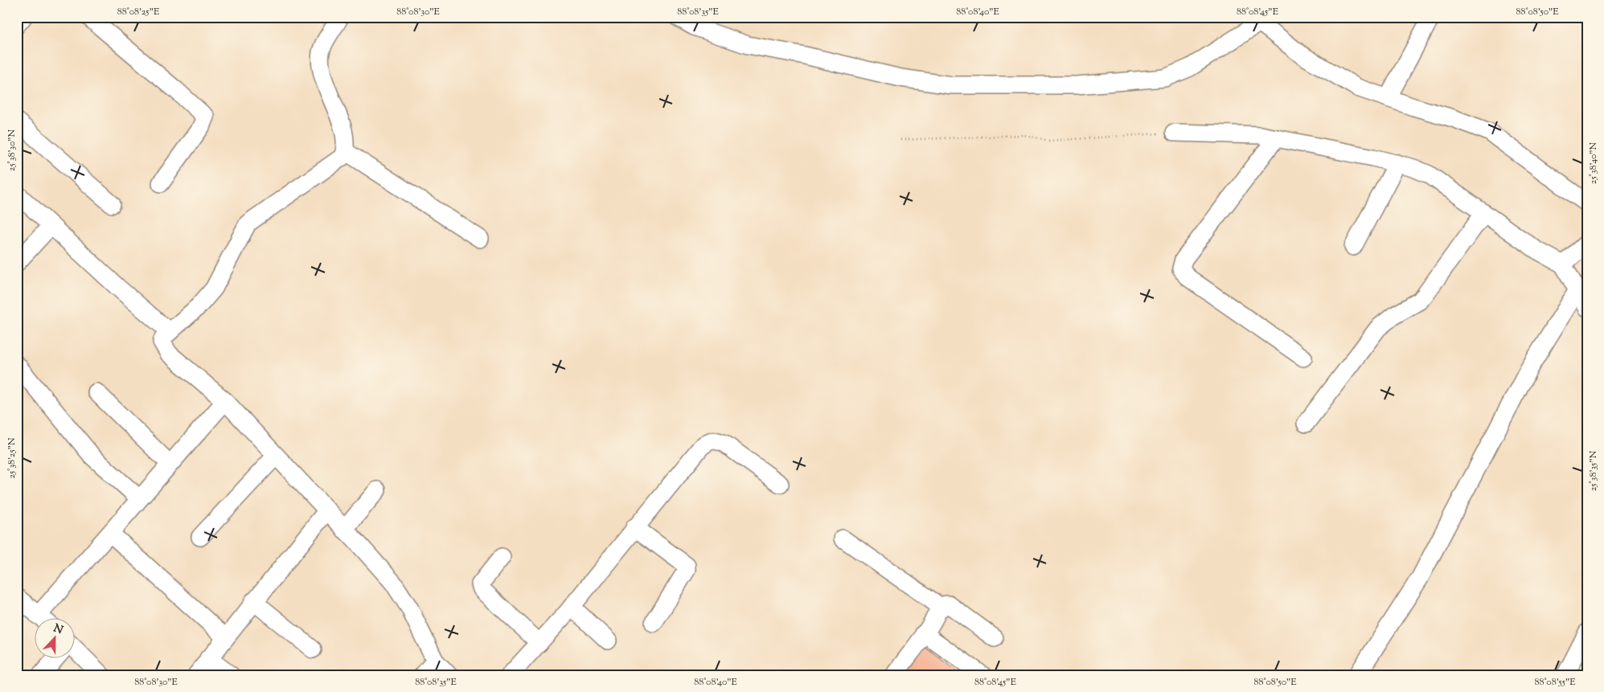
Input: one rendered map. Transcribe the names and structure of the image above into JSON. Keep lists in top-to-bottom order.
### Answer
{
  "north": "top",
  "coordinates": [
    "88°08'25\"E",
    "88°08'30\"E",
    "88°08'35\"E",
    "88°08'40\"E",
    "88°08'45\"E",
    "88°08'50\"E",
    "25°38'30\"N",
    "25°38'40\"N",
    "25°38'25\"N",
    "25°38'35\"N",
    "88°08'55\"E"
  ]
}
